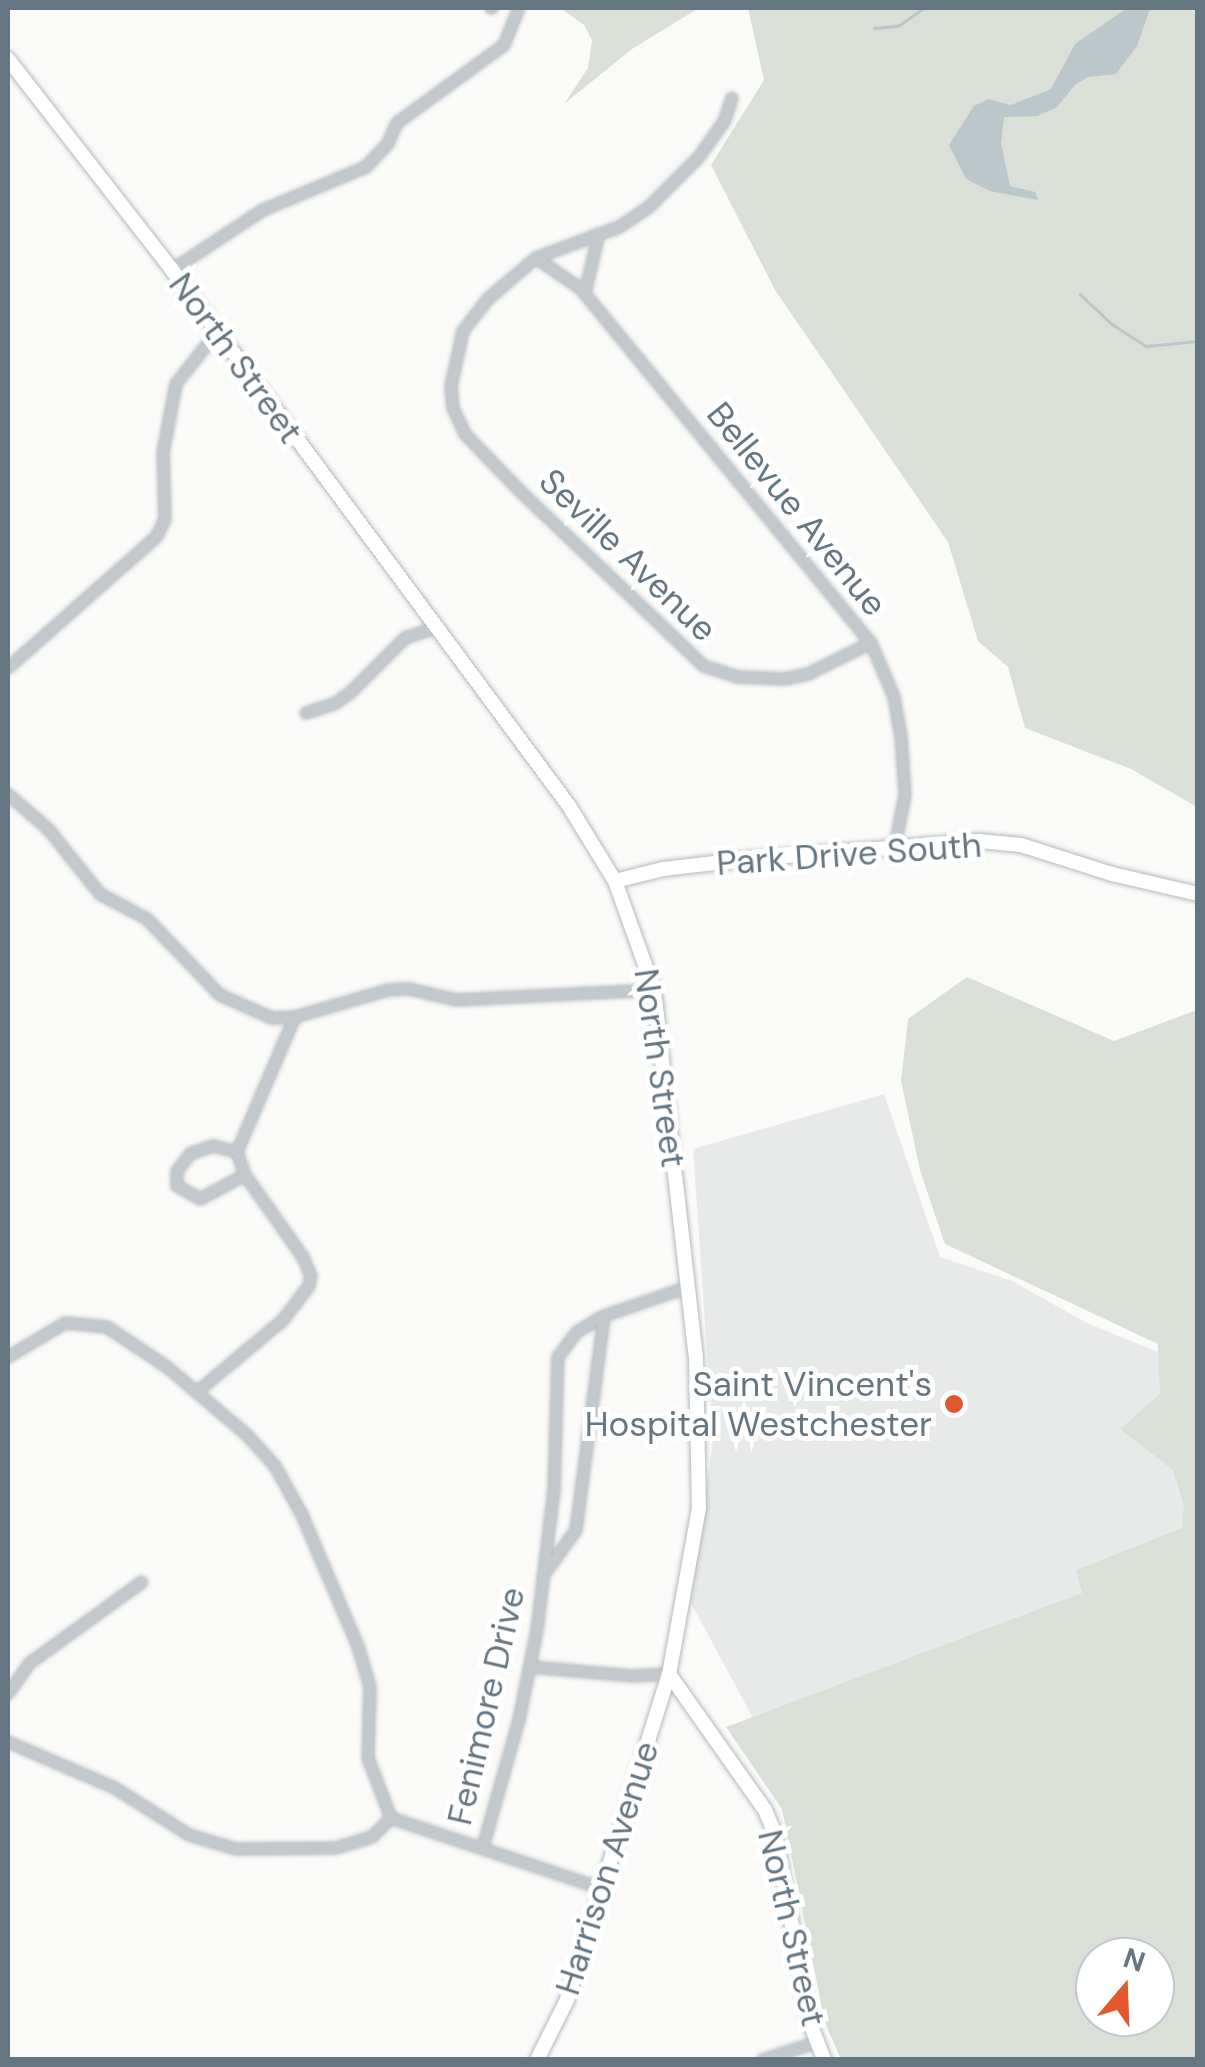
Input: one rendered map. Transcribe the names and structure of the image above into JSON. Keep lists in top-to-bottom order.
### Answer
{
  "streets": {
    "main road": ["North Street", "Park Drive South", "Harrison Avenue"],
    "street": ["Bellevue Avenue", "Seville Avenue", "Fenimore Drive"]
  },
  "crossings": [
    ["North Street", "Park Drive South"],
    ["North Street", "Fenimore Drive"],
    ["North Street", "Harrison Avenue"],
    ["Bellevue Avenue", "Seville Avenue"],
    ["Bellevue Avenue", "Park Drive South"]
  ],
  "places": ["Saint Vincent's Hospital Westchester"],
  "north": "top"
}
